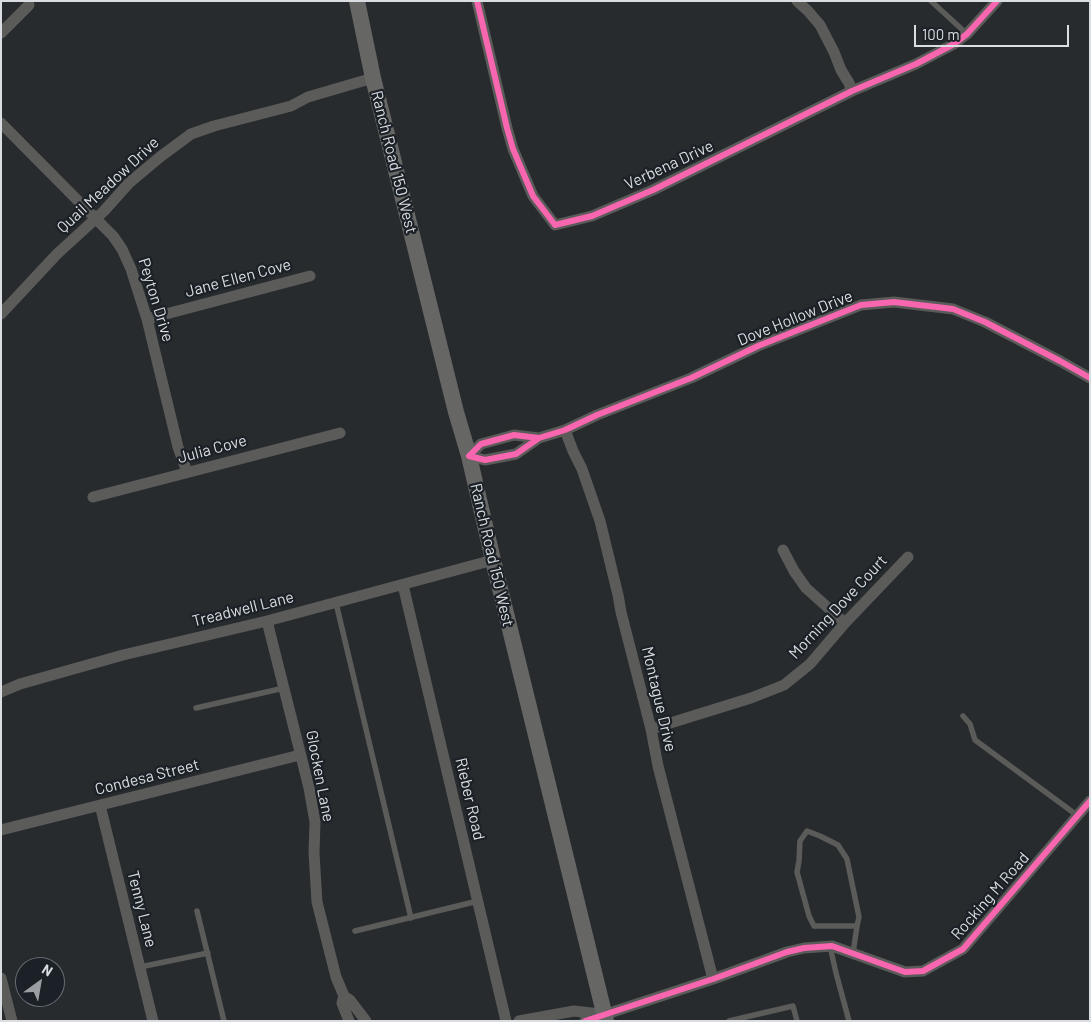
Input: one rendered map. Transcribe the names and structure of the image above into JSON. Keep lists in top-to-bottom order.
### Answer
{
  "streets": {
    "main road": ["Ranch Road 150 West"],
    "street": [
      "Verbena Drive",
      "Quail Meadow Drive",
      "Jane Ellen Cove",
      "Peyton Drive",
      "Dove Hollow Drive",
      "Julia Cove",
      "Morning Dove Court",
      "Treadwell Lane",
      "Montague Drive",
      "Glocken Lane",
      "Condesa Street",
      "Rieber Road",
      "Rocking M Road",
      "Tenny Lane"
    ]
  },
  "crossings": [
    ["Ranch Road 150 West", "Quail Meadow Drive"],
    ["Ranch Road 150 West", "Dove Hollow Drive"],
    ["Ranch Road 150 West", "Treadwell Lane"],
    ["Ranch Road 150 West", "Rocking M Road"],
    ["Quail Meadow Drive", "Peyton Drive"],
    ["Jane Ellen Cove", "Peyton Drive"],
    ["Peyton Drive", "Julia Cove"],
    ["Dove Hollow Drive", "Montague Drive"],
    ["Morning Dove Court", "Montague Drive"],
    ["Treadwell Lane", "Glocken Lane"],
    ["Treadwell Lane", "Rieber Road"],
    ["Montague Drive", "Rocking M Road"],
    ["Glocken Lane", "Condesa Street"],
    ["Condesa Street", "Tenny Lane"]
  ],
  "scale_bar": "100 m",
  "north": "top right"
}
